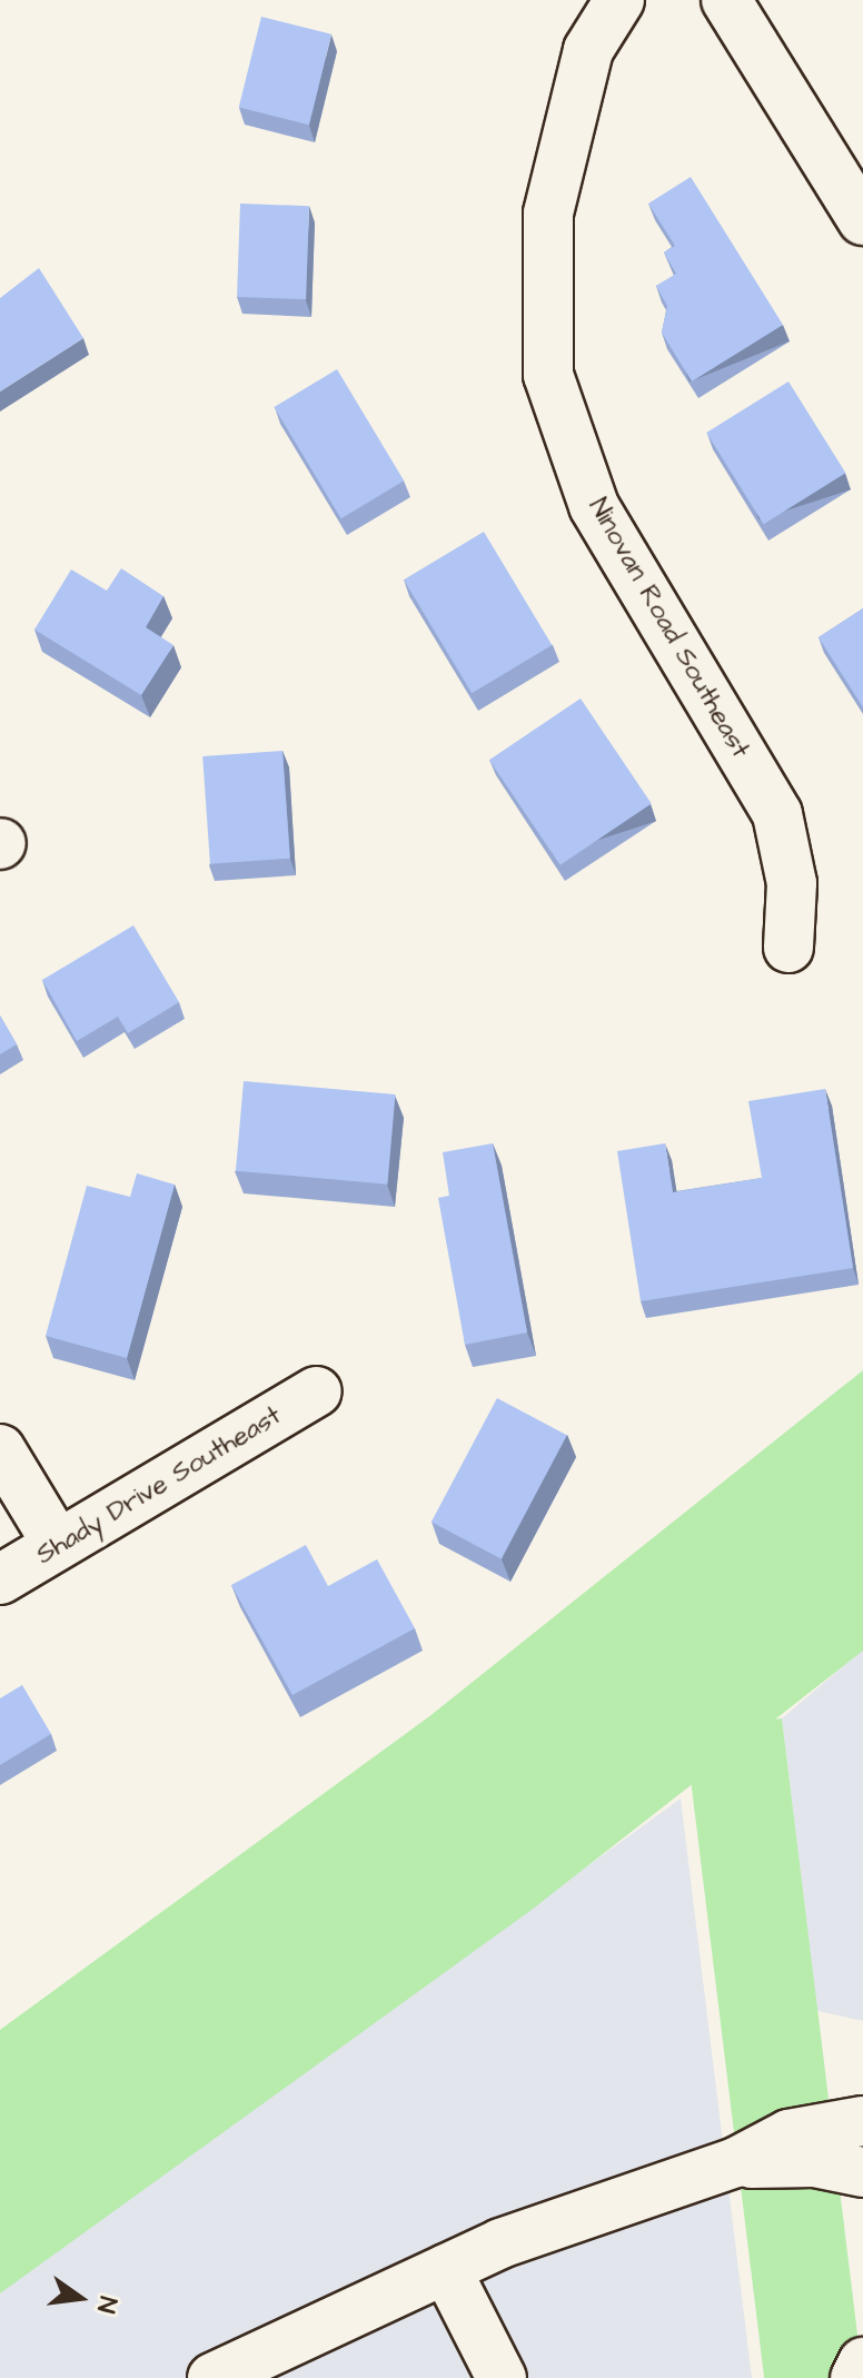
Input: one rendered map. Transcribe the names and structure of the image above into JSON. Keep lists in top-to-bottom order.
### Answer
{
  "streets": {
    "street": ["Ninovan Road Southeast", "Shady Drive Southeast"]
  },
  "north": "right"
}
